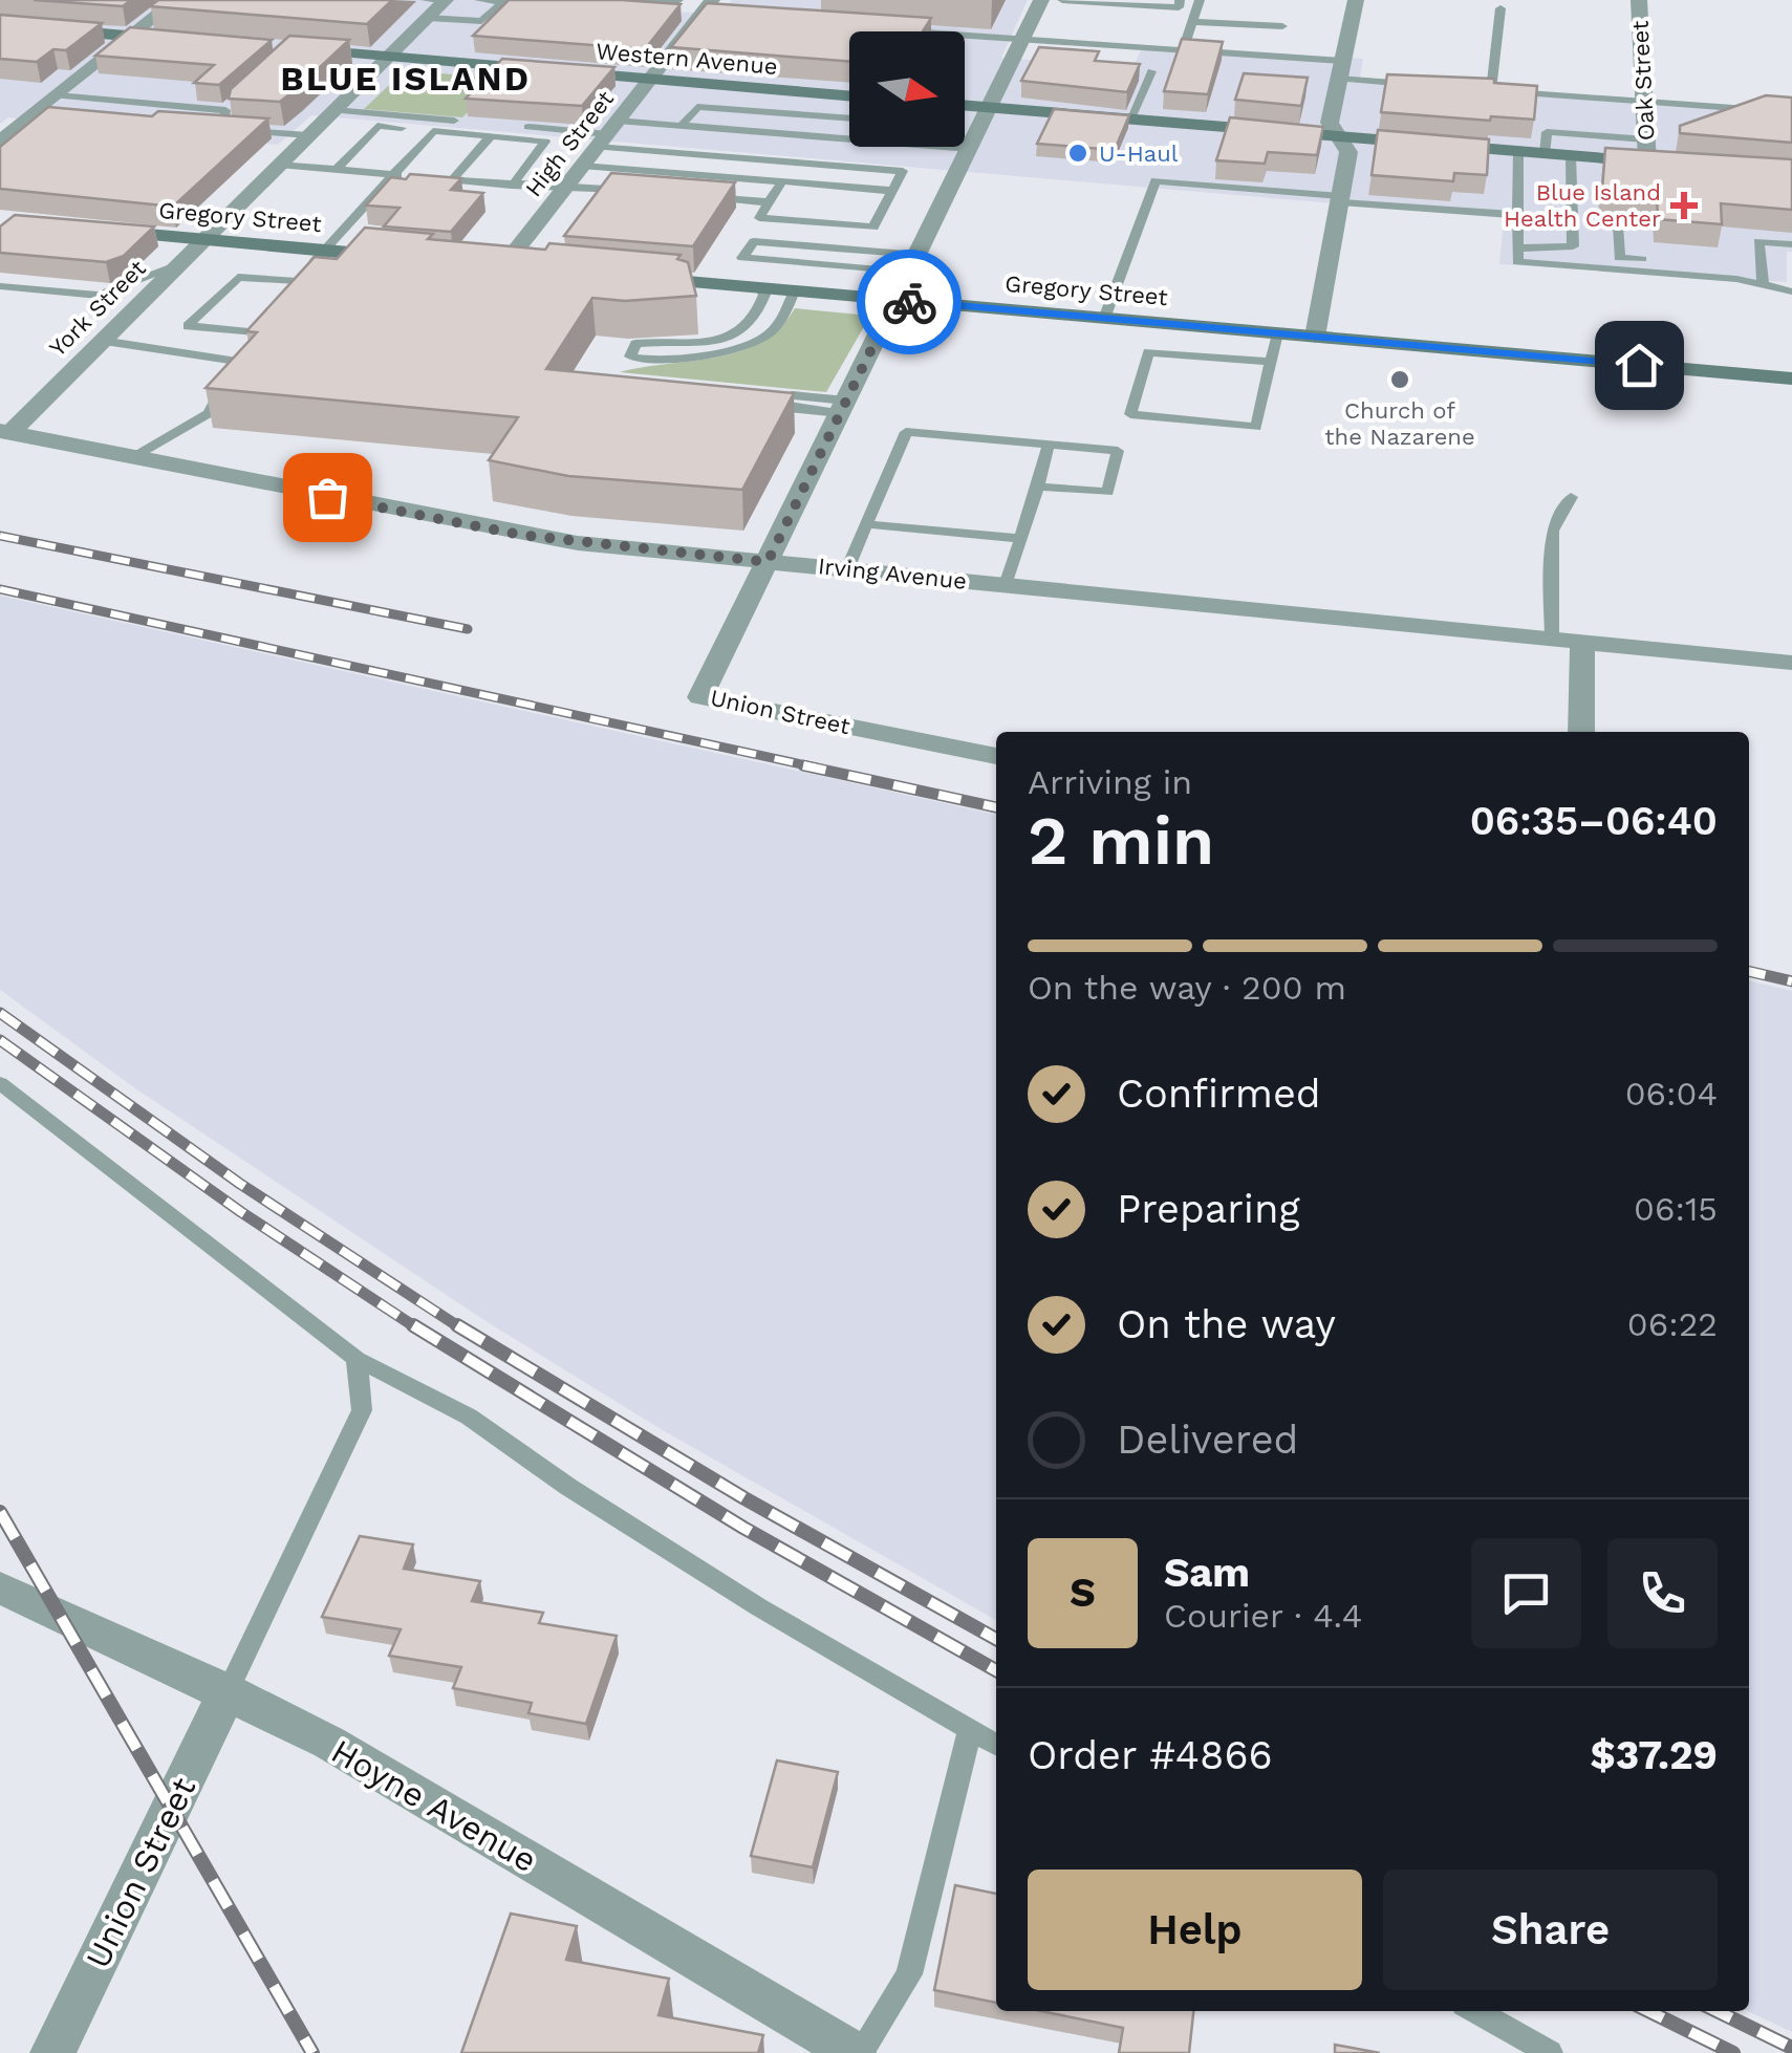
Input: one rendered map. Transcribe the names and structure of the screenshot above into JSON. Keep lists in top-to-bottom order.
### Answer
{
  "streets": {
    "main road": ["Western Avenue", "Gregory Street"],
    "street": [
      "Oak Street",
      "High Street",
      "York Street",
      "Irving Avenue",
      "Union Street",
      "Hoyne Avenue"
    ]
  },
  "crossings": [
    ["Western Avenue", "High Street"],
    ["Western Avenue", "York Street"],
    ["Gregory Street", "York Street"],
    ["Gregory Street", "Union Street"],
    ["York Street", "Irving Avenue"],
    ["Irving Avenue", "Union Street"],
    ["Union Street", "Hoyne Avenue"]
  ],
  "districts": ["BLUE ISLAND"],
  "places": {
    "other": ["U-Haul", "Church of the Nazarene"],
    "health": ["Blue Island Health Center"]
  },
  "north": "right",
  "page": {
    "heading": ["2 min", "Arriving in", "06:35–06:40"],
    "panel": [
      "Sam",
      "Courier · 4.4",
      "Order #4866",
      "$37.29"
    ],
    "bar": "On the way · 200 m",
    "list": [
      ["Confirmed", "06:04"],
      ["Preparing", "06:15"],
      ["On the way", "06:22"],
      "Delivered"
    ],
    "round": "S",
    "buttons": ["Help", "Share"]
  }
}
